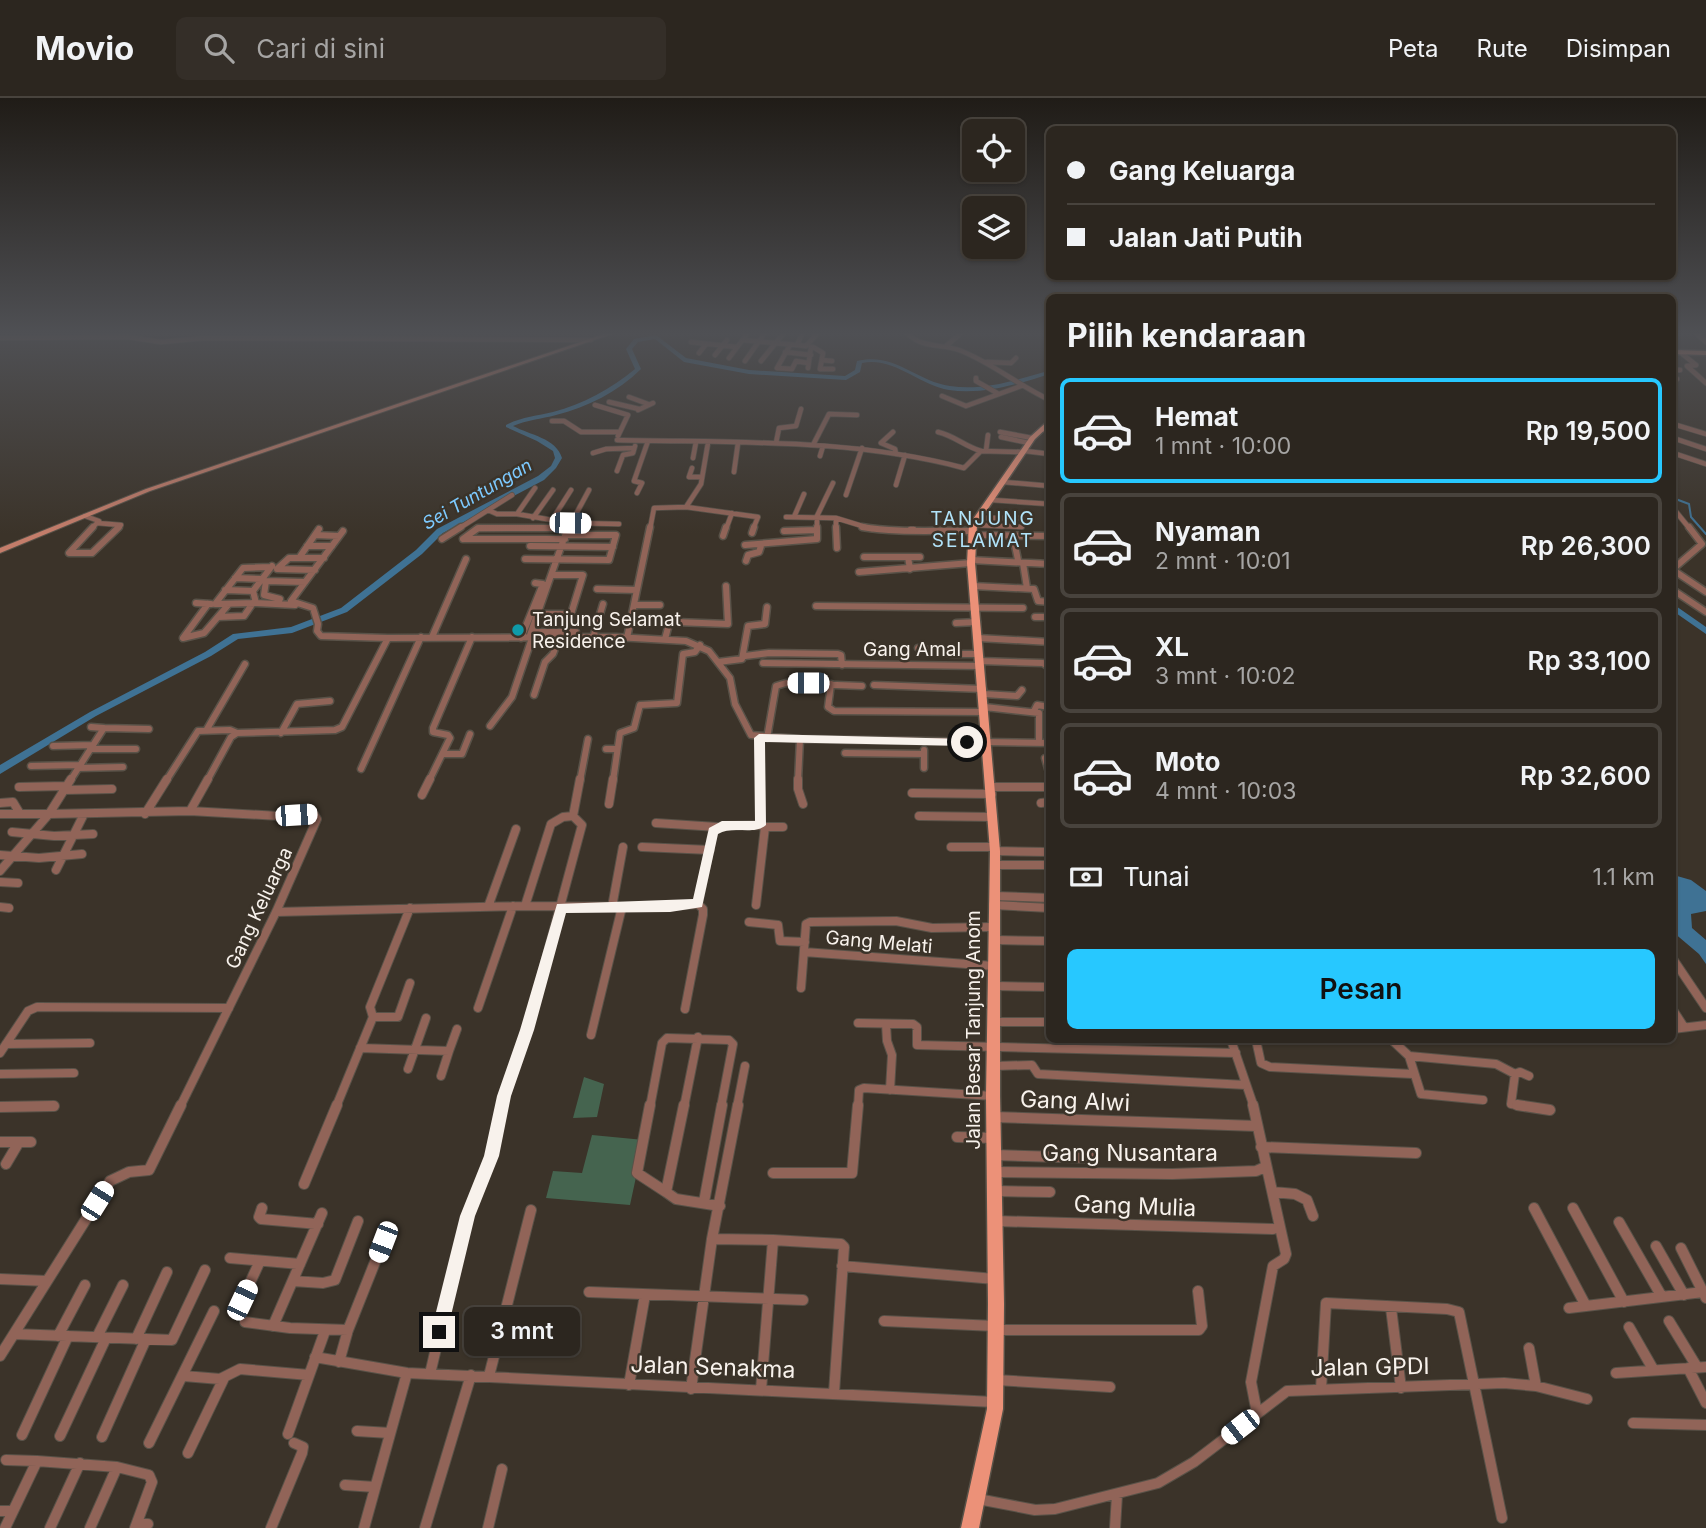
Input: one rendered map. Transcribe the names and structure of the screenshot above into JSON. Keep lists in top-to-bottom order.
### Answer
{
  "streets": {
    "main road": ["Jalan Besar Tanjung Anom"],
    "street": [
      "Gang Amal",
      "Gang Keluarga",
      "Gang Melati",
      "Gang Alwi",
      "Gang Nusantara",
      "Gang Mulia",
      "Jalan Senakma",
      "Jalan GPDI"
    ]
  },
  "crossings": [
    ["Gang Amal", "Jalan Besar Tanjung Anom"],
    ["Gang Melati", "Jalan Besar Tanjung Anom"],
    ["Jalan Besar Tanjung Anom", "Gang Alwi"],
    ["Jalan Besar Tanjung Anom", "Gang Nusantara"],
    ["Jalan Besar Tanjung Anom", "Gang Mulia"],
    ["Jalan Besar Tanjung Anom", "Jalan Senakma"],
    ["Jalan Besar Tanjung Anom", "Jalan GPDI"]
  ],
  "districts": ["TANJUNG SELAMAT"],
  "water": ["Sei Tuntungan"],
  "places": ["Tanjung Selamat Residence"],
  "page": {
    "header": "Movio",
    "search": "Cari di sini",
    "nav": ["Peta", "Rute", "Disimpan"],
    "banner": ["Gang Keluarga", "Jalan Jati Putih"],
    "heading": "Pilih kendaraan",
    "list": [
      {
        "name": "Hemat",
        "note": "1 mnt · 10:00",
        "value": "Rp 19,500"
      },
      {
        "name": "Nyaman",
        "note": "2 mnt · 10:01",
        "value": "Rp 26,300"
      },
      {
        "name": "XL",
        "note": "3 mnt · 10:02",
        "value": "Rp 33,100"
      },
      {
        "name": "Moto",
        "note": "4 mnt · 10:03",
        "value": "Rp 32,600"
      }
    ],
    "pay": ["Tunai", "1.1 km"],
    "buttons": "Pesan",
    "bubble": "3 mnt"
  }
}
